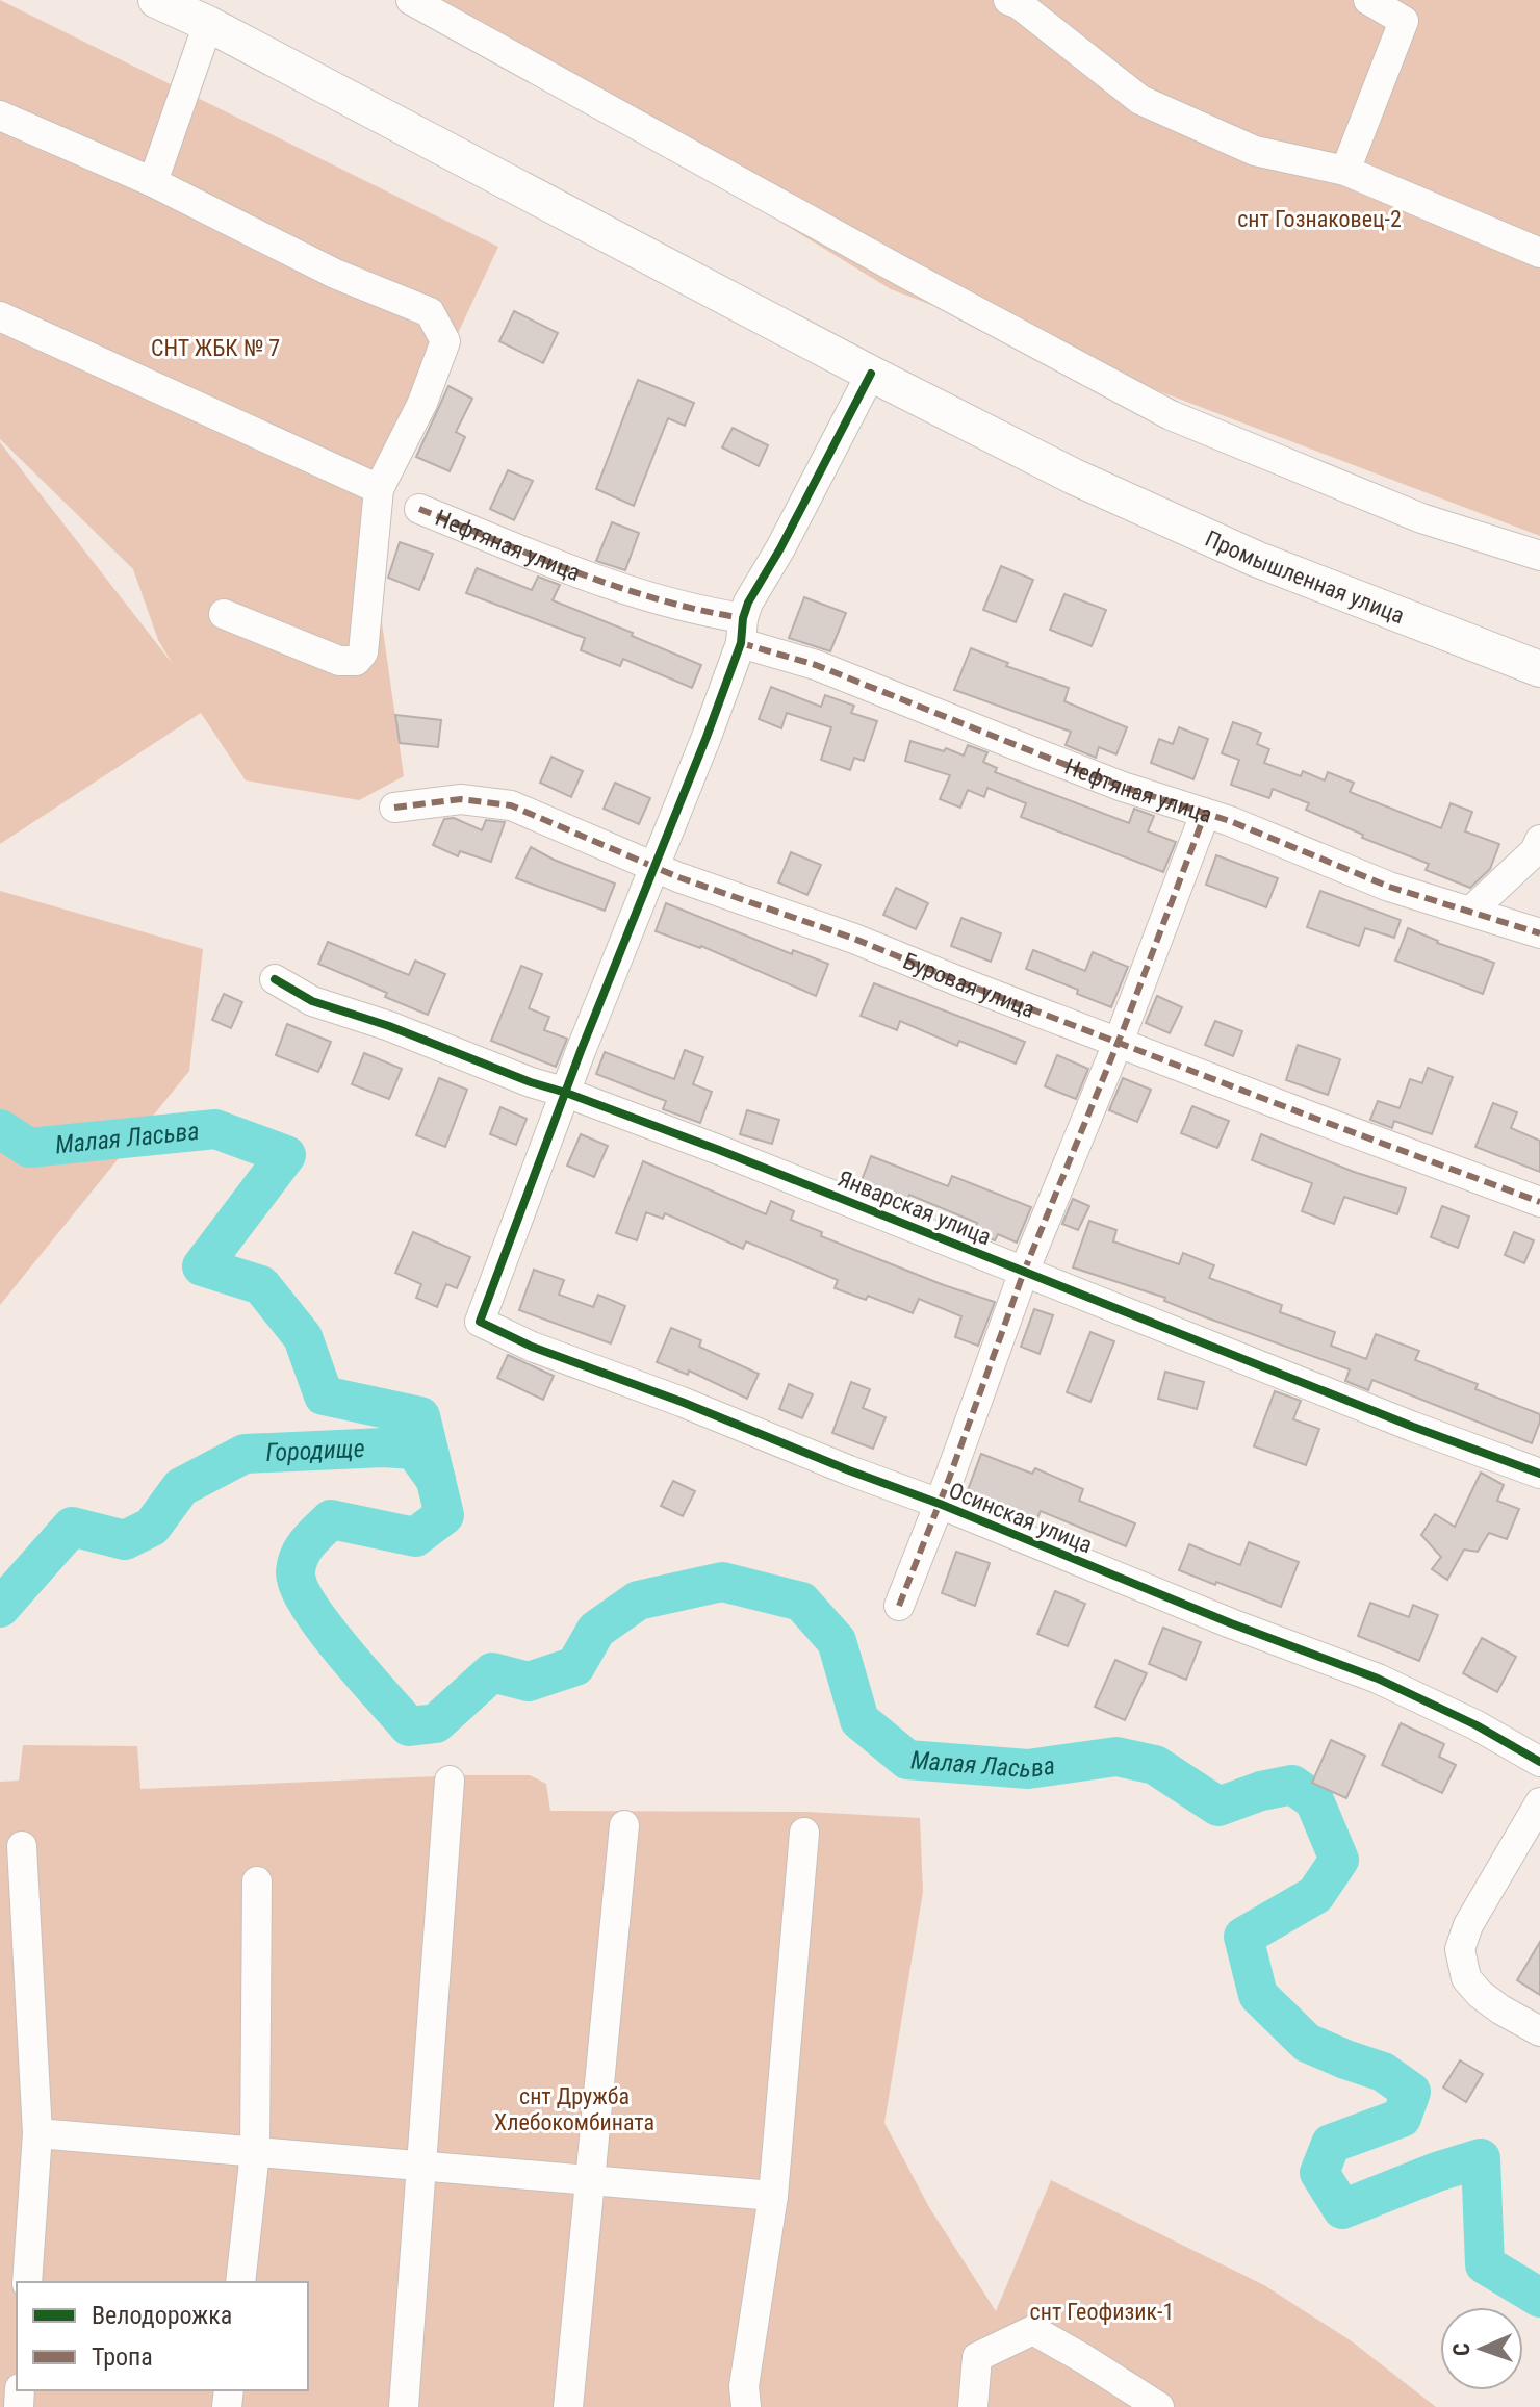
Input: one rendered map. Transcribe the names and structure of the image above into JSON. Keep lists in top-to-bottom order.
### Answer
{
  "streets": {
    "main road": ["Промышленная улица"],
    "street": [
      "Нефтяная улица",
      "Буровая улица",
      "Январская улица",
      "Осинская улица"
    ]
  },
  "crossings": [
    ["Январская улица", "Осинская улица"]
  ],
  "water": ["Малая Ласьва", "Городище"],
  "parks": [
    "снт Гознаковец-2",
    "СНТ ЖБК № 7",
    "снт Дружба Хлебокомбината",
    "снт Геофизик-1"
  ],
  "legend": ["Велодорожка", "Тропа"],
  "north": "left"
}
